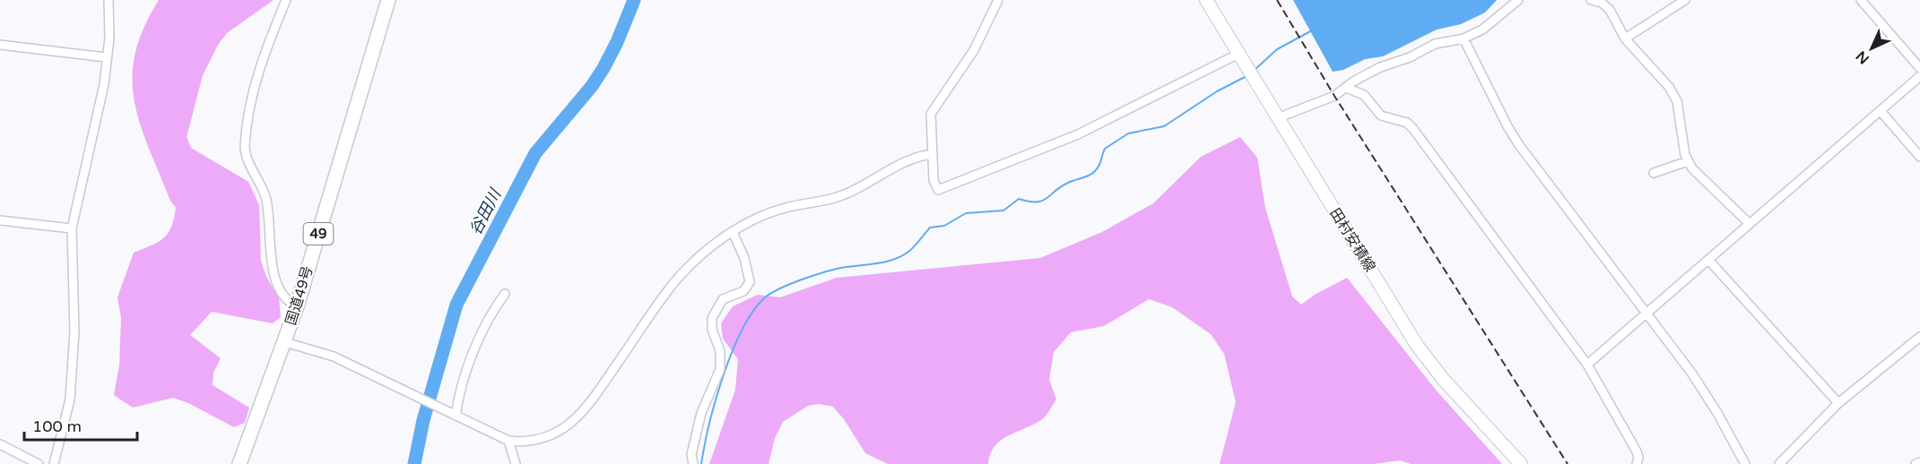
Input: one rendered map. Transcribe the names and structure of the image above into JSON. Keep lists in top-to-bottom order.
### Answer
{
  "streets": {
    "highway": ["49", "国道49号"],
    "main road": ["田村安積線"]
  },
  "water": ["谷田川"],
  "scale_bar": "100 m",
  "north": "bottom left"
}
